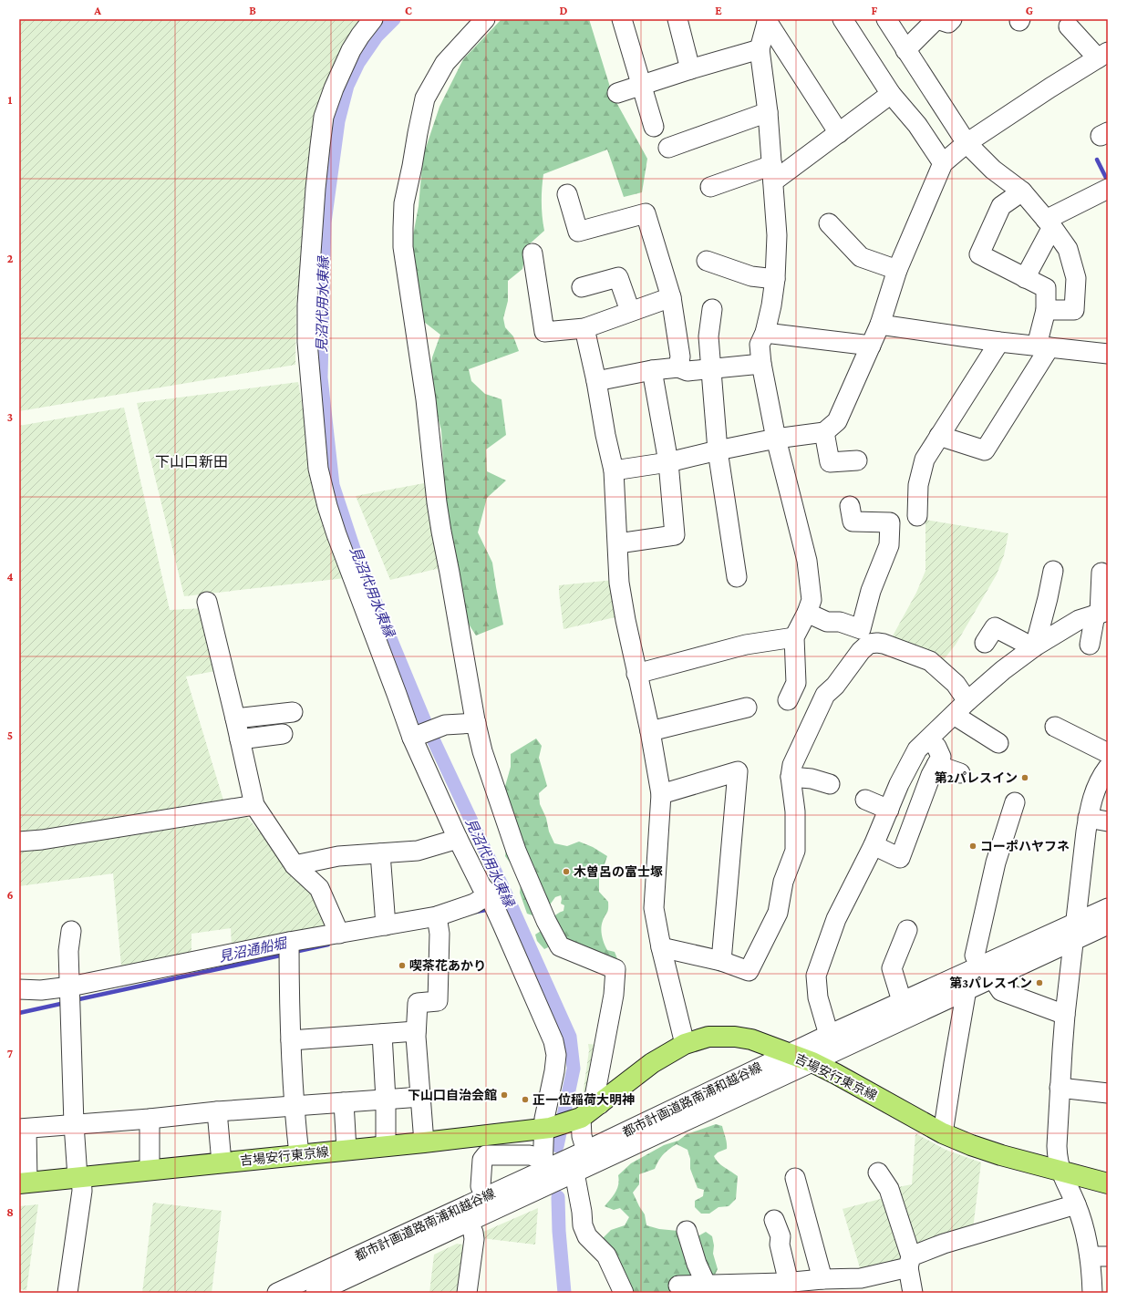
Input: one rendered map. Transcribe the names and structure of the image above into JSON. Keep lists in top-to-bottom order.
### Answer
{
  "streets": {
    "main road": ["吉場安行東京線"],
    "street": ["都市計画道路南浦和越谷線"]
  },
  "crossings": [
    ["吉場安行東京線", "都市計画道路南浦和越谷線"]
  ],
  "districts": ["下山口新田"],
  "water": ["見沼代用水東縁", "見沼通船堀"],
  "places": [
    "第2パレスイン",
    "コーポハヤフネ",
    "木曽呂の富士塚",
    "喫茶花あかり",
    "第3パレスイン",
    "下山口自治会館",
    "正一位稲荷大明神"
  ],
  "grid": {
    "columns": [
      "A",
      "B",
      "C",
      "D",
      "E",
      "F",
      "G"
    ],
    "rows": [
      "1",
      "2",
      "3",
      "4",
      "5",
      "6",
      "7",
      "8"
    ]
  }
}
